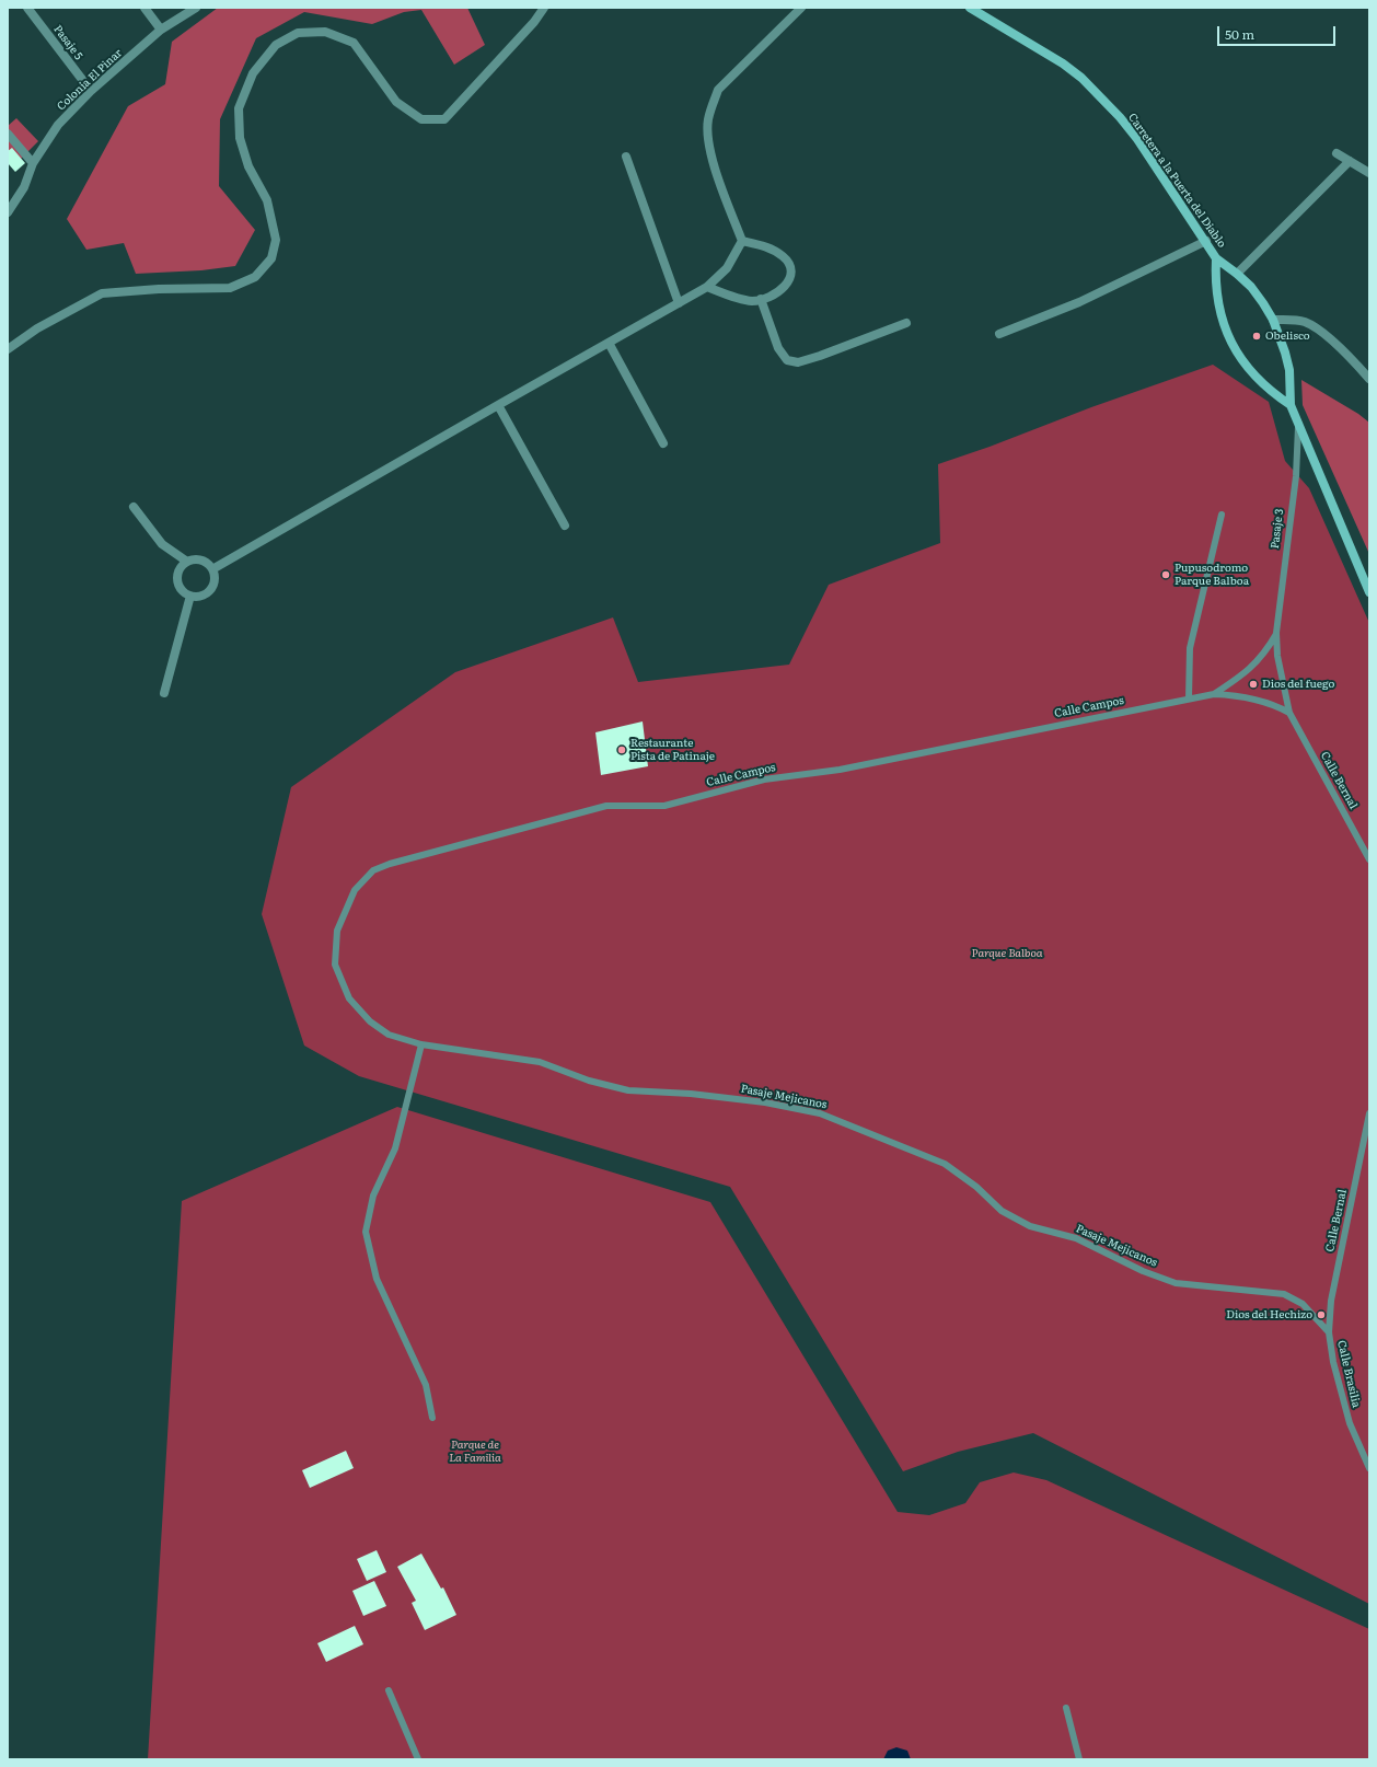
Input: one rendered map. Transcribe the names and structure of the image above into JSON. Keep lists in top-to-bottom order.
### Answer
{
  "streets": {
    "main road": ["Carretera a la Puerta del Diablo"],
    "street": ["Pasaje 5", "Colonia El Pinar"],
    "lane": [
      "Pasaje 3",
      "Calle Campos",
      "Calle Bernal",
      "Pasaje Mejicanos",
      "Calle Brasilia"
    ]
  },
  "crossings": [
    ["Pasaje 5", "Colonia El Pinar"],
    ["Carretera a la Puerta del Diablo", "Pasaje 3"],
    ["Pasaje 3", "Calle Bernal"],
    ["Calle Campos", "Pasaje Mejicanos"],
    ["Calle Bernal", "Pasaje Mejicanos"],
    ["Calle Bernal", "Calle Brasilia"],
    ["Pasaje Mejicanos", "Calle Brasilia"]
  ],
  "parks": ["Parque Balboa", "Parque de La Familia"],
  "places": [
    "Obelisco",
    "Pupusodromo Parque Balboa",
    "Dios del fuego",
    "Restaurante Pista de Patinaje",
    "Dios del Hechizo"
  ],
  "scale_bar": "50 m"
}
